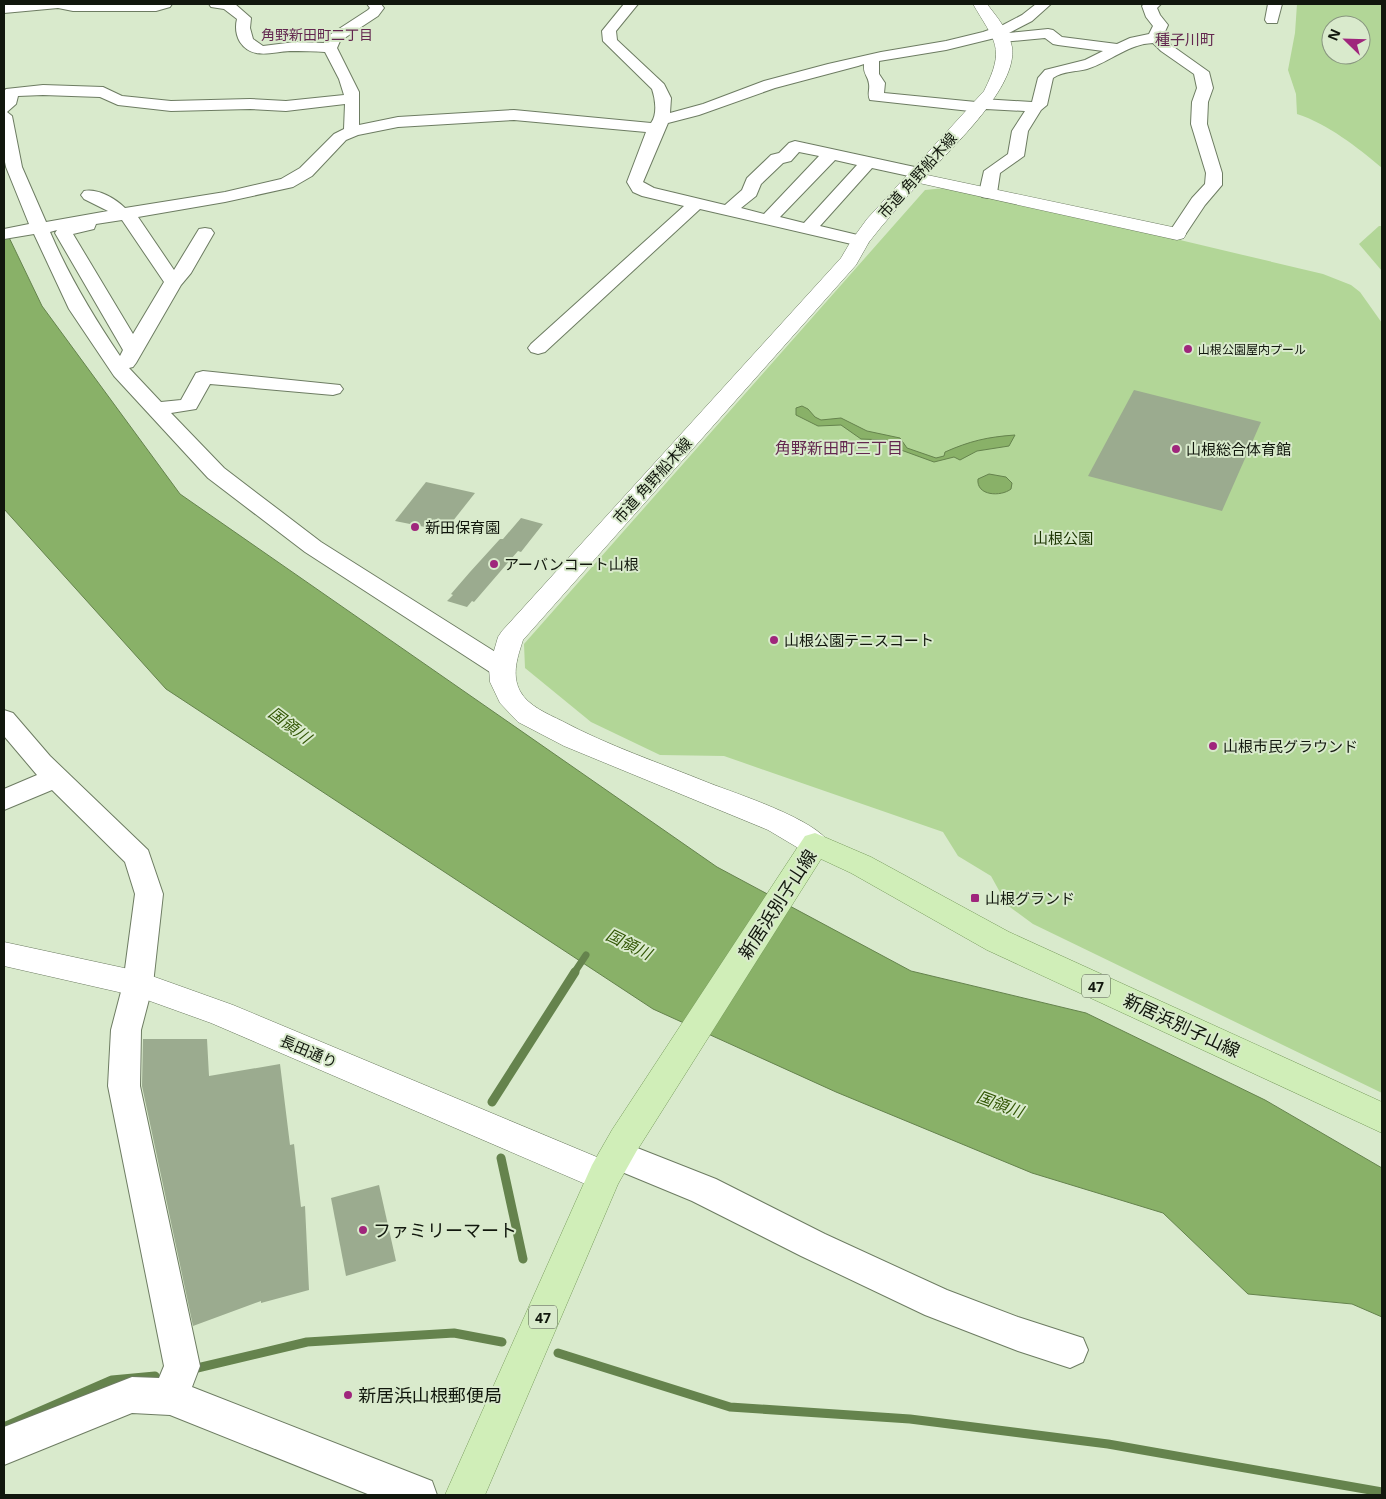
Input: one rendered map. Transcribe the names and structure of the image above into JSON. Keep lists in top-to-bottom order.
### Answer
{
  "streets": {
    "main road": ["新居浜別子山線", "47"],
    "street": ["市道 角野船木線", "長田通り"]
  },
  "crossings": [
    ["新居浜別子山線", "長田通り"]
  ],
  "districts": ["角野新田町二丁目", "種子川町", "角野新田町三丁目"],
  "water": ["国領川"],
  "parks": ["山根公園"],
  "places": {
    "other": [
      "山根公園屋内プール",
      "山根総合体育館",
      "新田保育園",
      "アーバンコート山根",
      "山根公園テニスコート",
      "山根市民グラウンド",
      "ファミリーマート",
      "新居浜山根郵便局"
    ],
    "transit": ["山根グランド"]
  },
  "north": "top left"
}
